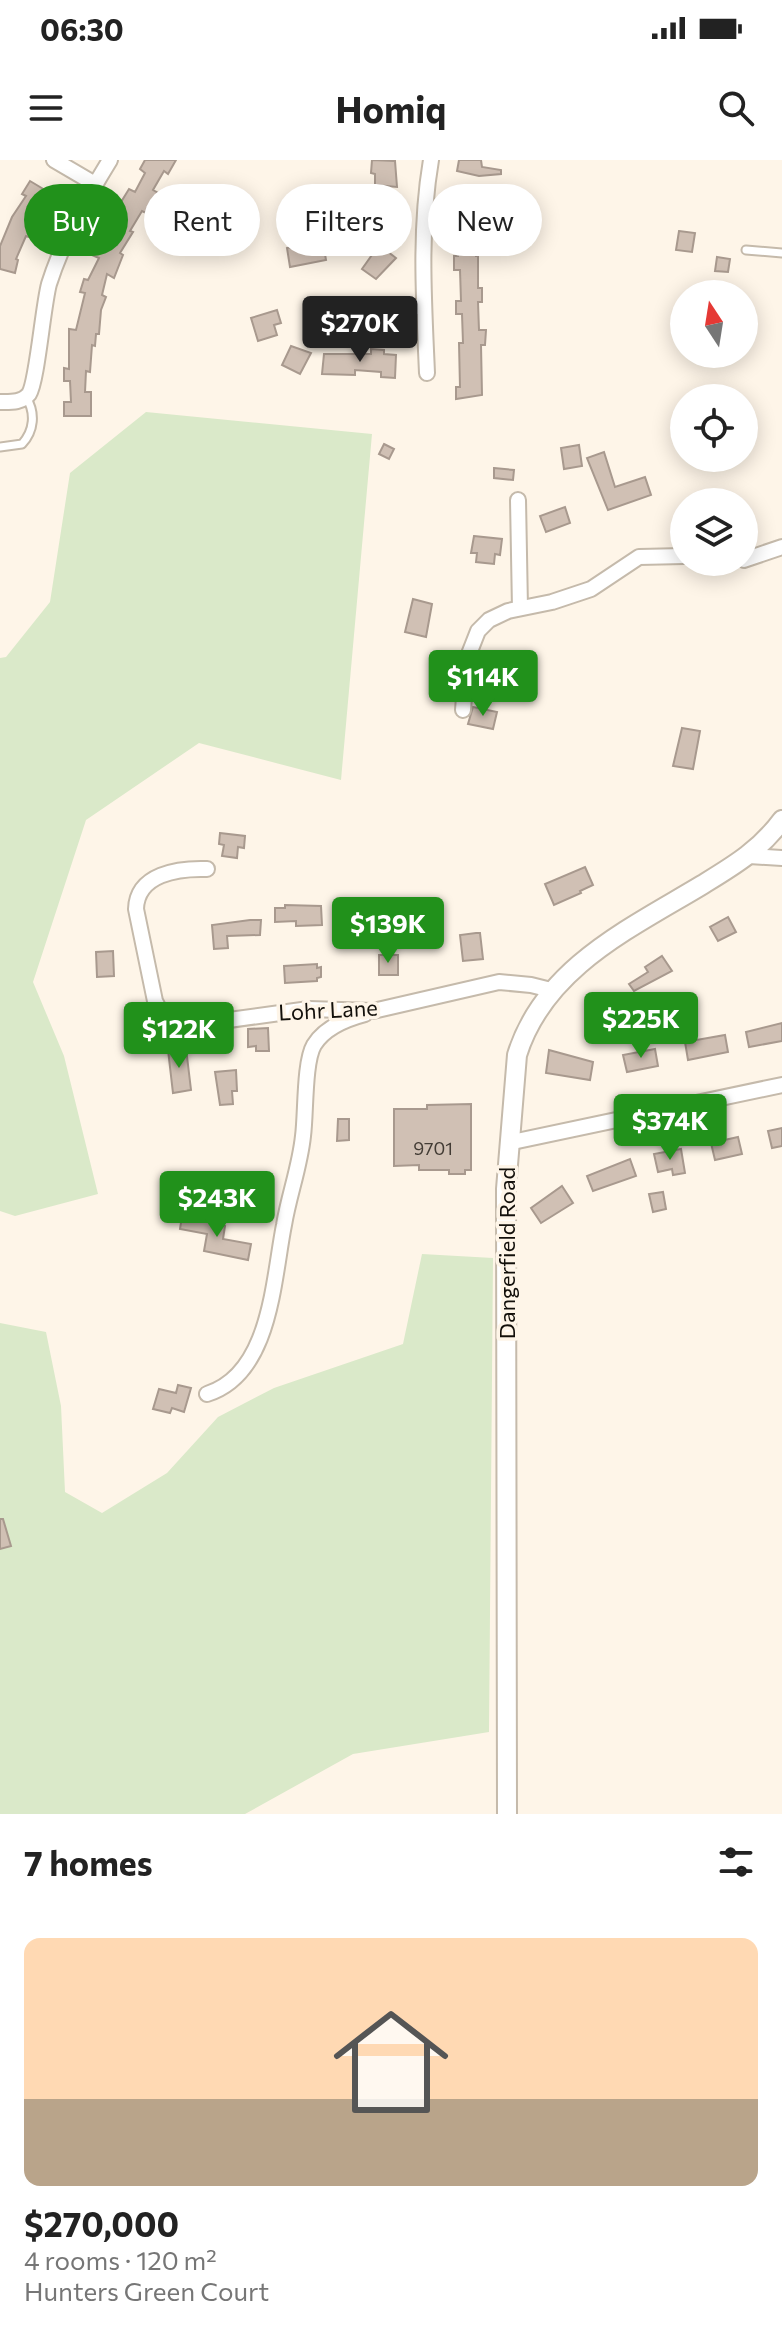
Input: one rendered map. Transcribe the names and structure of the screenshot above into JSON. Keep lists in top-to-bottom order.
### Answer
{
  "streets": {
    "street": ["Lohr Lane", "Dangerfield Road"]
  },
  "crossings": [
    ["Lohr Lane", "Dangerfield Road"]
  ],
  "house_numbers": ["9701"],
  "north": "top",
  "page": {
    "status": "06:30",
    "header": "Homiq",
    "chip": [
      "Buy",
      "Rent",
      "Filters",
      "New"
    ],
    "price": [
      "$270K",
      "$114K",
      "$139K",
      "$225K",
      "$122K",
      "$374K",
      "$243K"
    ],
    "heading": "7 homes",
    "list": [
      {
        "name": "$270,000",
        "note": "4 rooms · 120 m² · Hunters Green Court"
      }
    ]
  }
}
